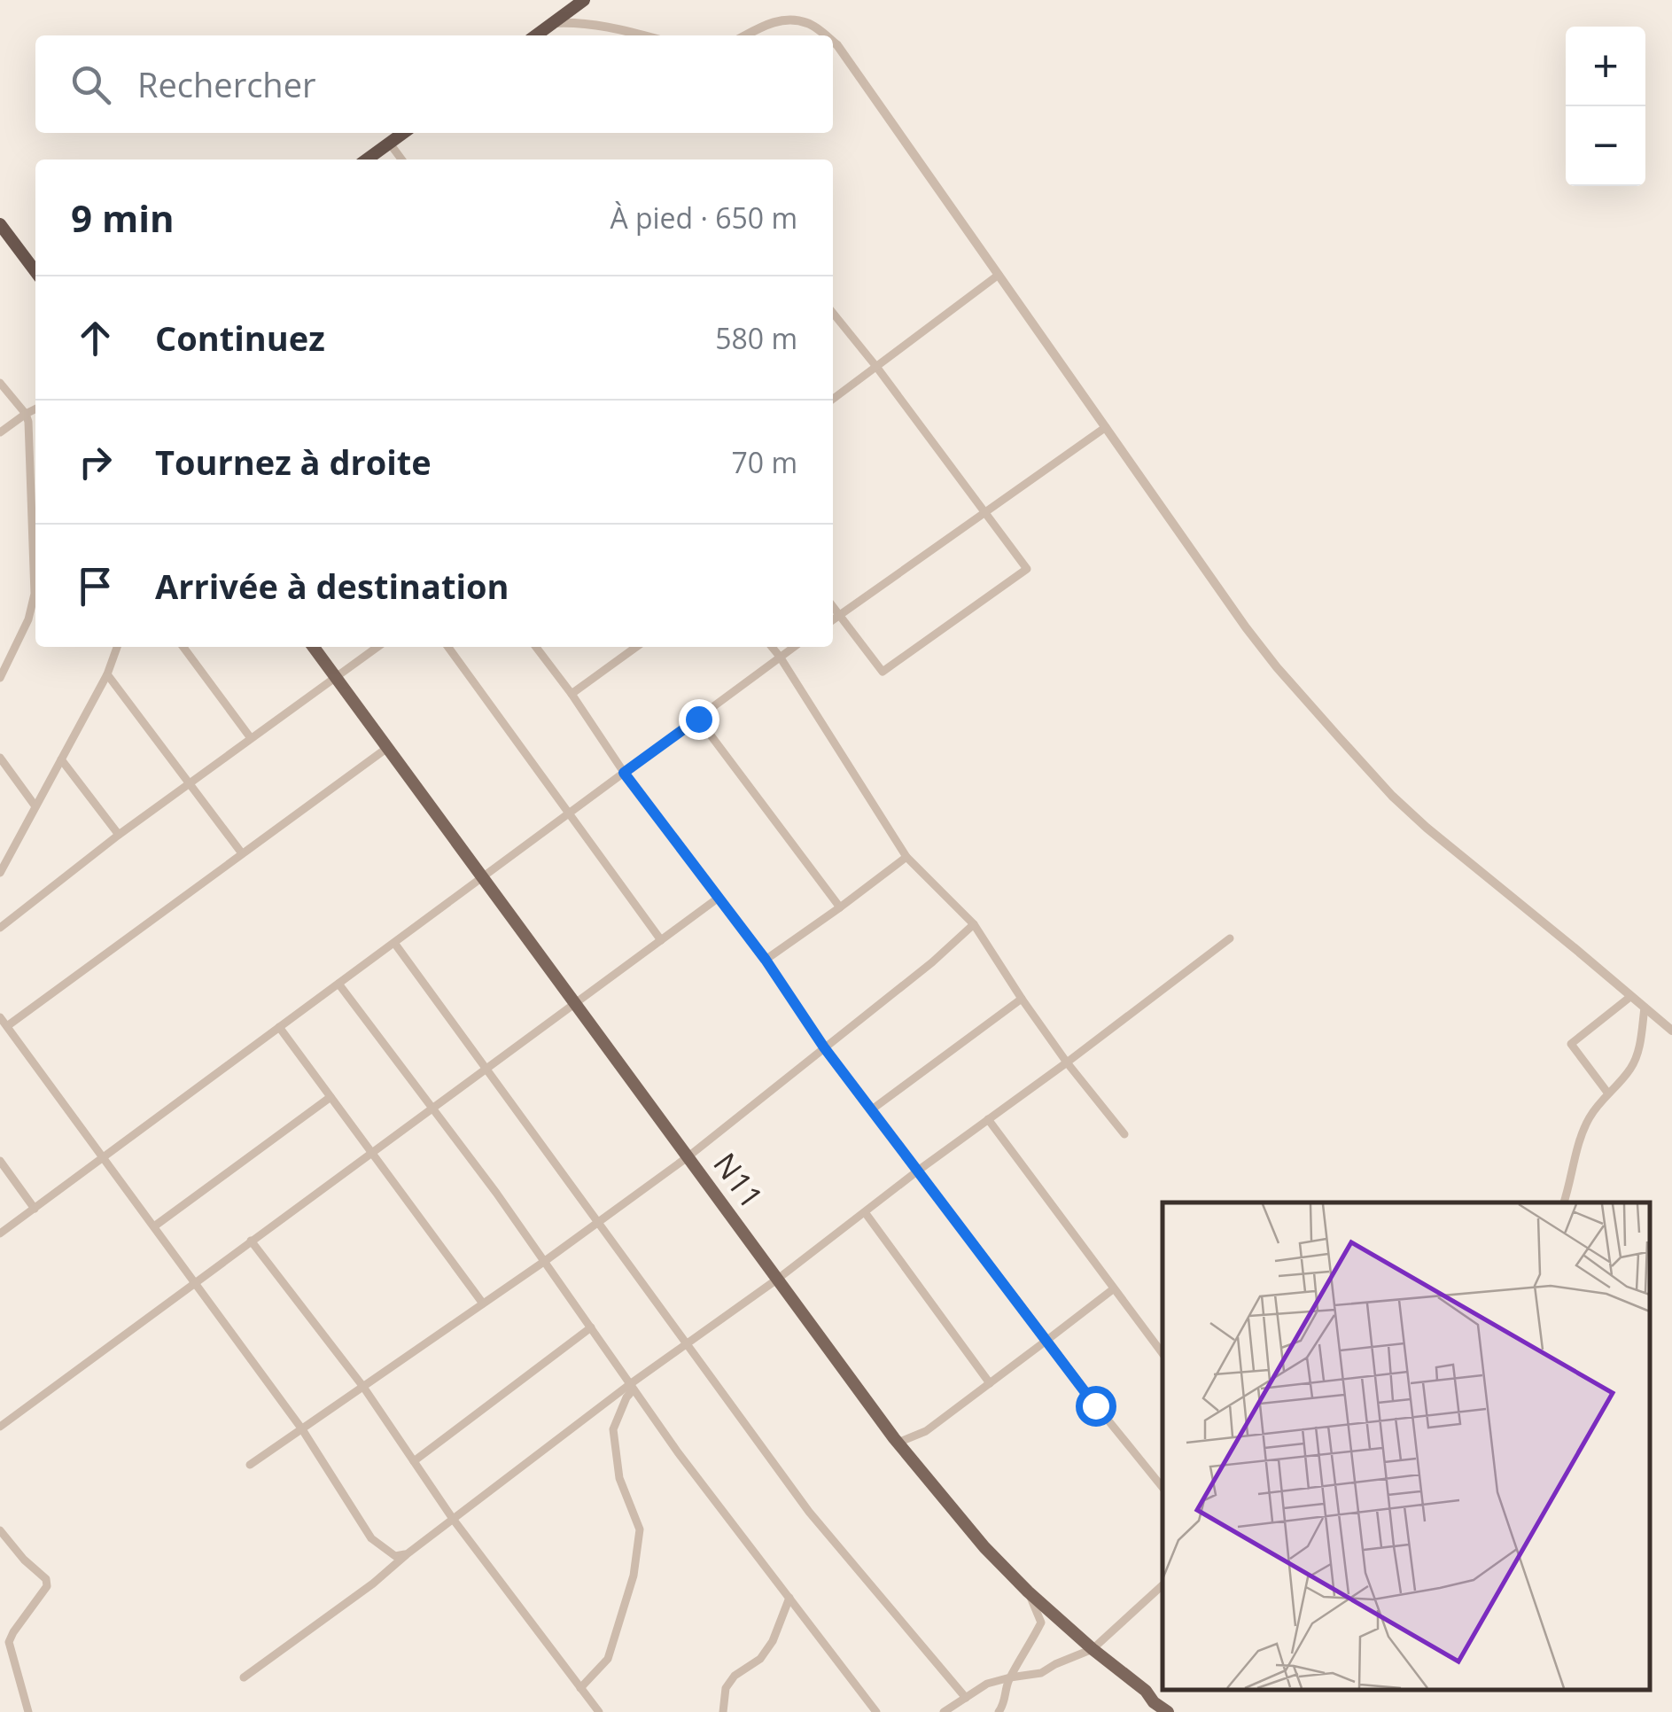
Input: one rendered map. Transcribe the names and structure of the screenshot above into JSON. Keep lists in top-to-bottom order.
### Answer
{
  "streets": {
    "main road": ["N11"]
  },
  "page": {
    "map_buttons": ["+", "−"],
    "search": "Rechercher",
    "heading": ["9 min", "À pied · 650 m"],
    "list": [
      ["Continuez", "580 m"],
      ["Tournez à droite", "70 m"],
      "Arrivée à destination"
    ]
  }
}
